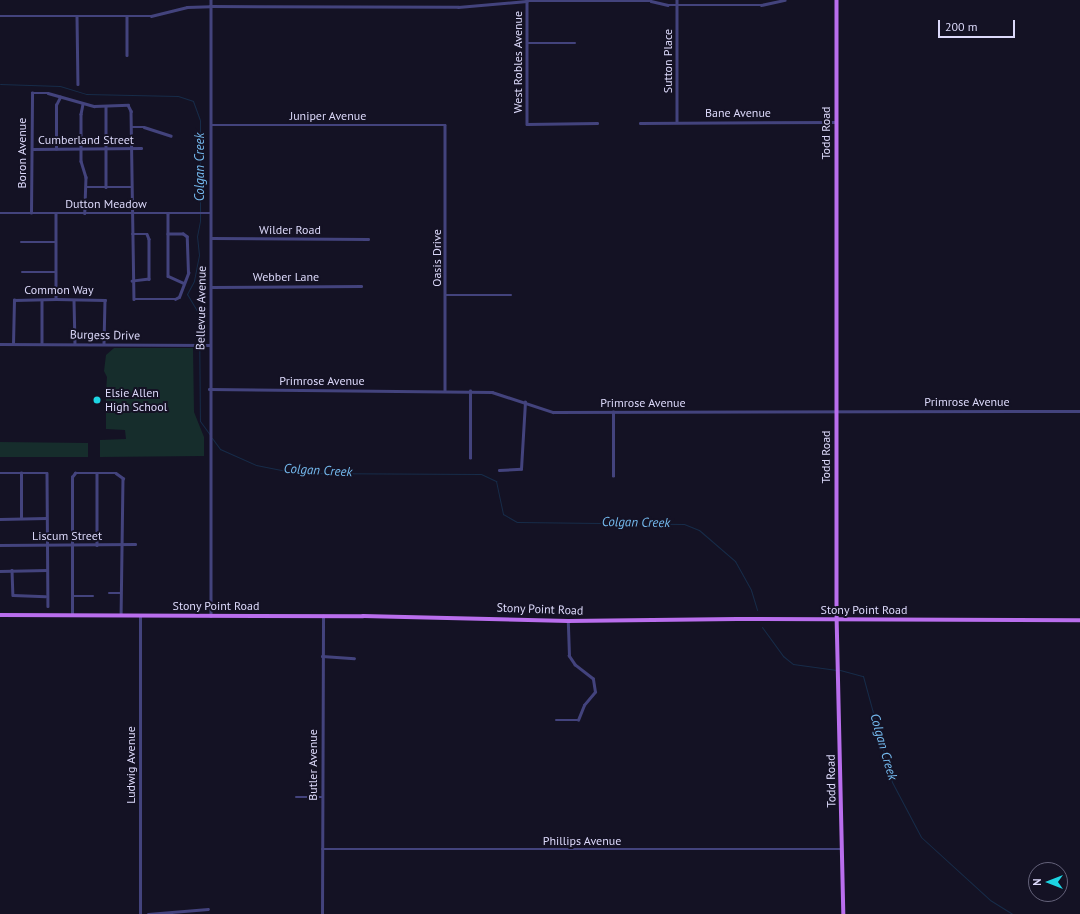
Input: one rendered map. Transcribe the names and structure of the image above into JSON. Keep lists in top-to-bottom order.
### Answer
{
  "streets": {
    "main road": ["Todd Road", "Stony Point Road"],
    "street": [
      "Sutton Place",
      "West Robles Avenue",
      "Bane Avenue",
      "Juniper Avenue",
      "Cumberland Street",
      "Boron Avenue",
      "Dutton Meadow",
      "Wilder Road",
      "Oasis Drive",
      "Webber Lane",
      "Common Way",
      "Bellevue Avenue",
      "Burgess Drive",
      "Primrose Avenue",
      "Liscum Street",
      "Ludwig Avenue",
      "Butler Avenue",
      "Phillips Avenue"
    ]
  },
  "crossings": [
    ["Sutton Place", "Bane Avenue"],
    ["Bane Avenue", "Todd Road"],
    ["Juniper Avenue", "Oasis Drive"],
    ["Juniper Avenue", "Bellevue Avenue"],
    ["Todd Road", "Primrose Avenue"],
    ["Todd Road", "Stony Point Road"],
    ["Todd Road", "Phillips Avenue"],
    ["Cumberland Street", "Boron Avenue"],
    ["Boron Avenue", "Dutton Meadow"],
    ["Dutton Meadow", "Bellevue Avenue"],
    ["Wilder Road", "Bellevue Avenue"],
    ["Oasis Drive", "Primrose Avenue"],
    ["Webber Lane", "Bellevue Avenue"],
    ["Common Way", "Burgess Drive"],
    ["Bellevue Avenue", "Burgess Drive"],
    ["Bellevue Avenue", "Primrose Avenue"],
    ["Bellevue Avenue", "Stony Point Road"],
    ["Stony Point Road", "Ludwig Avenue"],
    ["Stony Point Road", "Butler Avenue"],
    ["Butler Avenue", "Phillips Avenue"]
  ],
  "water": ["Colgan Creek"],
  "places": ["Elsie Allen High School"],
  "scale_bar": "200 m",
  "north": "left"
}
